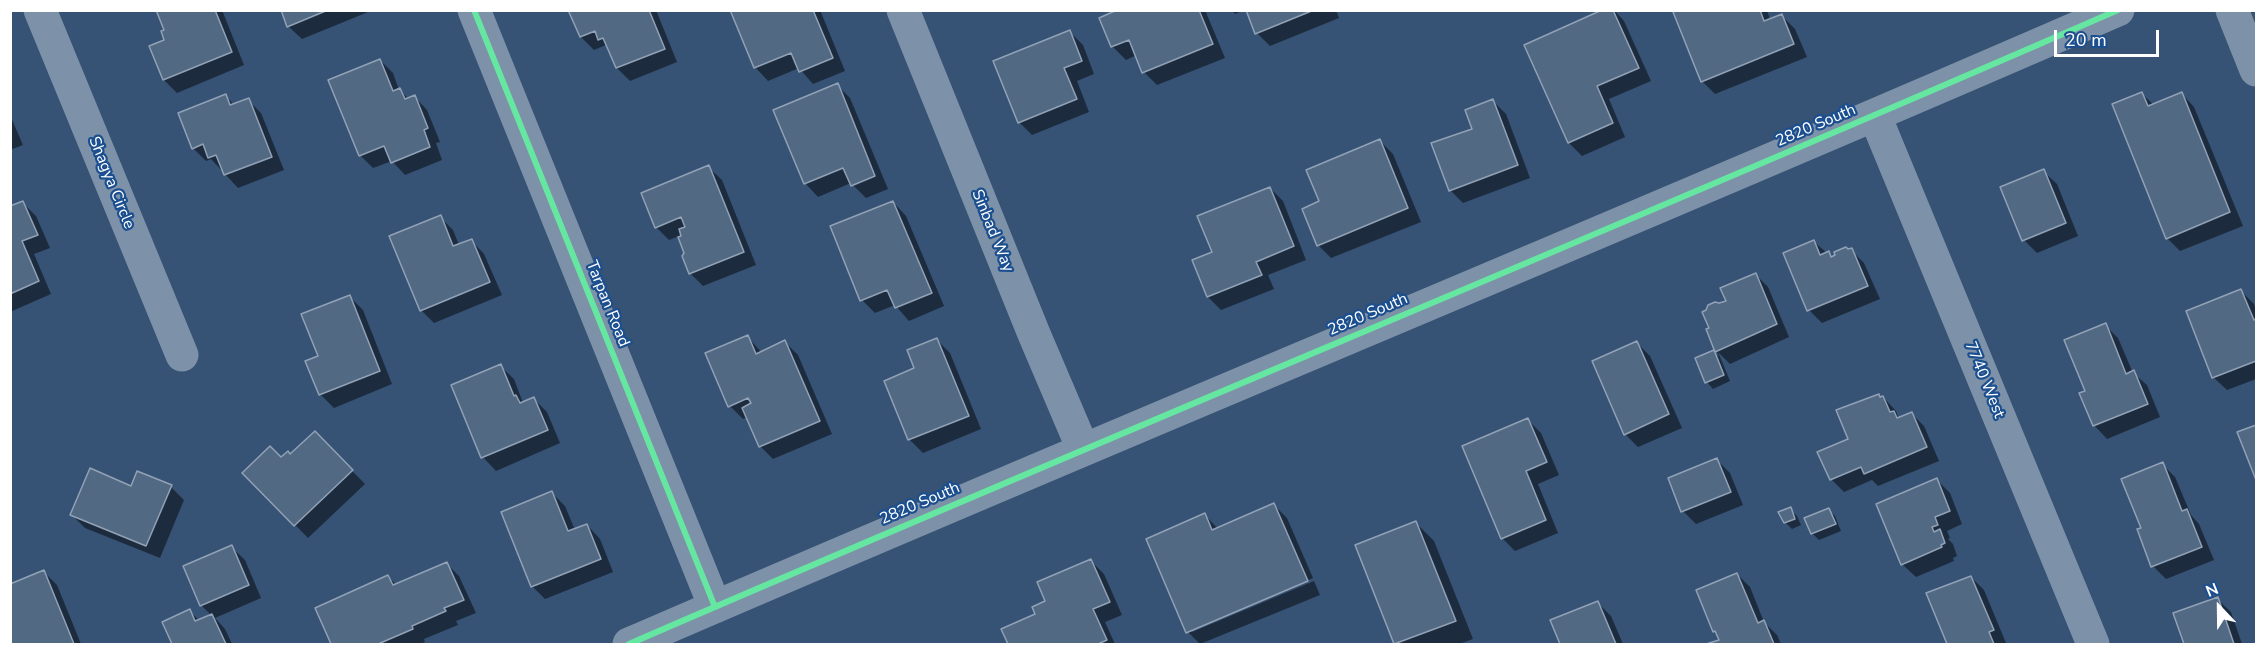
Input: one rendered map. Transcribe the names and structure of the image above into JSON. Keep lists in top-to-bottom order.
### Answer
{
  "streets": {
    "street": [
      "2820 South",
      "Shagya Circle",
      "Sinbad Way",
      "Tarpan Road",
      "7740 West"
    ]
  },
  "crossings": [
    ["2820 South", "Sinbad Way"],
    ["2820 South", "Tarpan Road"],
    ["2820 South", "7740 West"]
  ],
  "scale_bar": "20 m",
  "north": "top"
}
